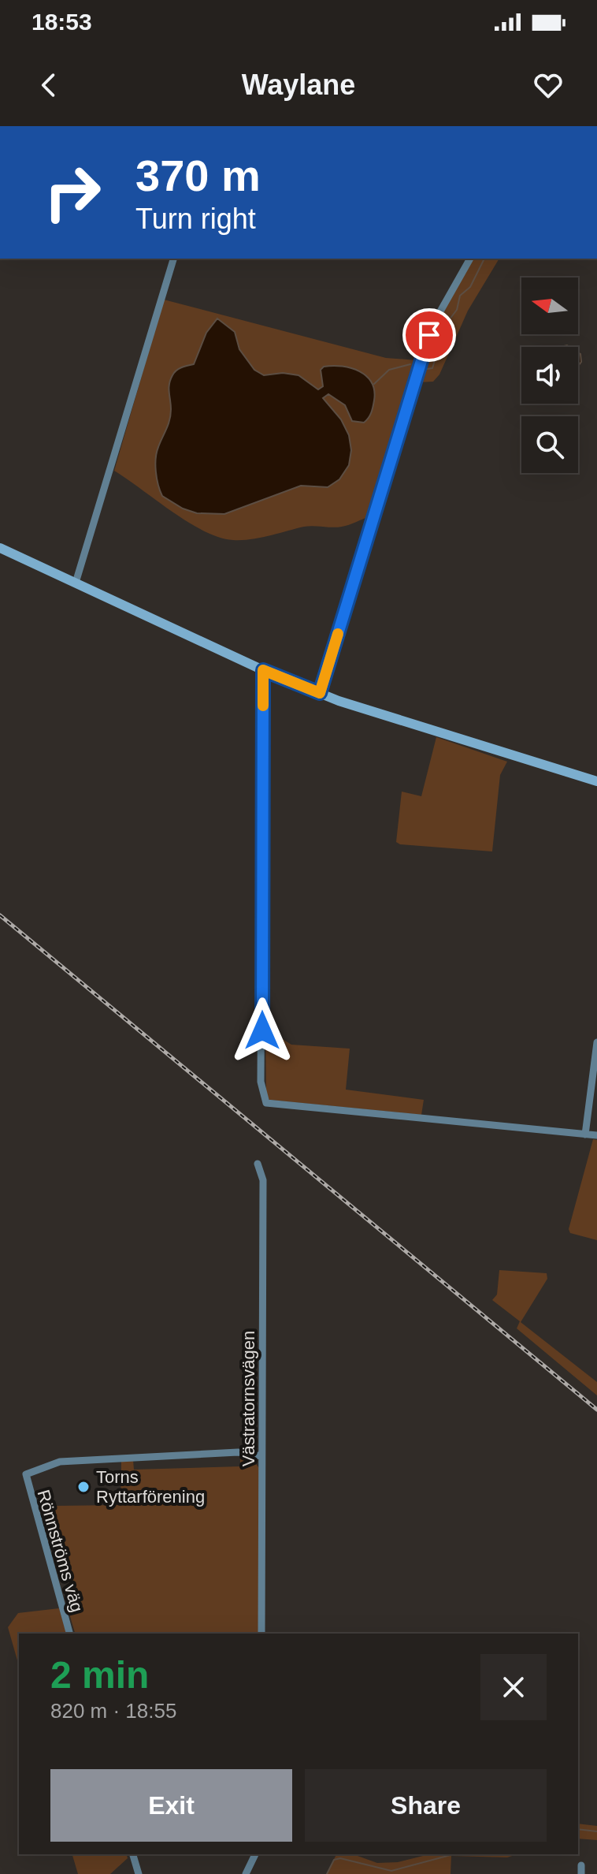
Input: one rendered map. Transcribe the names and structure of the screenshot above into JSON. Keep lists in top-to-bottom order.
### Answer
{
  "streets": {
    "street": ["Västratornsvägen", "Rönnströms väg"]
  },
  "crossings": [
    ["Västratornsvägen", "Rönnströms väg"]
  ],
  "places": ["Torns Ryttarförening"],
  "north": "left",
  "page": {
    "status": "18:53",
    "header": "Waylane",
    "turn": ["370 m", "Turn right"],
    "heading": ["2 min", "820 m · 18:55"],
    "buttons": ["Exit", "Share"]
  }
}
